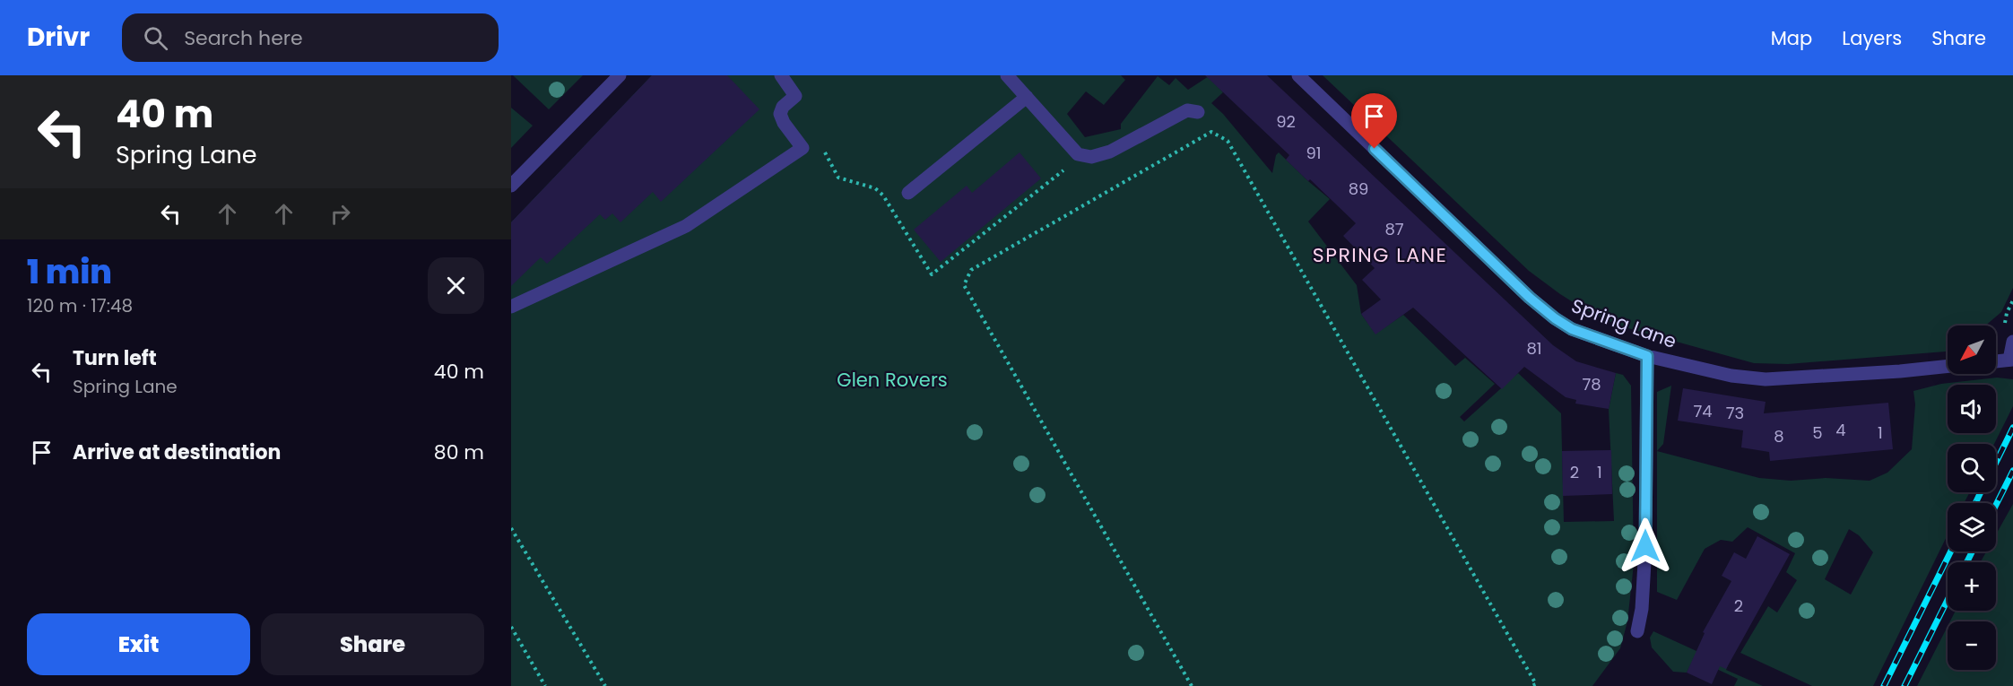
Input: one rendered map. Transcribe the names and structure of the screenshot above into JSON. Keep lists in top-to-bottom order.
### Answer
{
  "streets": {
    "street": ["Spring Lane"]
  },
  "districts": ["SPRING LANE"],
  "parks": ["Glen Rovers"],
  "house_numbers": [
    "92",
    "91",
    "89",
    "87",
    "81",
    "78",
    "74",
    "73",
    "4",
    "5",
    "1",
    "8",
    "2",
    "1",
    "2"
  ],
  "north": "bottom left",
  "page": {
    "header": "Drivr",
    "search": "Search here",
    "nav": ["Map", "Layers", "Share"],
    "turn": ["40 m", "Spring Lane"],
    "heading": ["1 min", "120 m · 17:48"],
    "map_buttons": ["+", "−"],
    "list": [
      {
        "name": "Turn left",
        "note": "Spring Lane",
        "value": "40 m"
      },
      {
        "name": "Arrive at destination",
        "value": "80 m"
      }
    ],
    "buttons": ["Exit", "Share"]
  }
}
